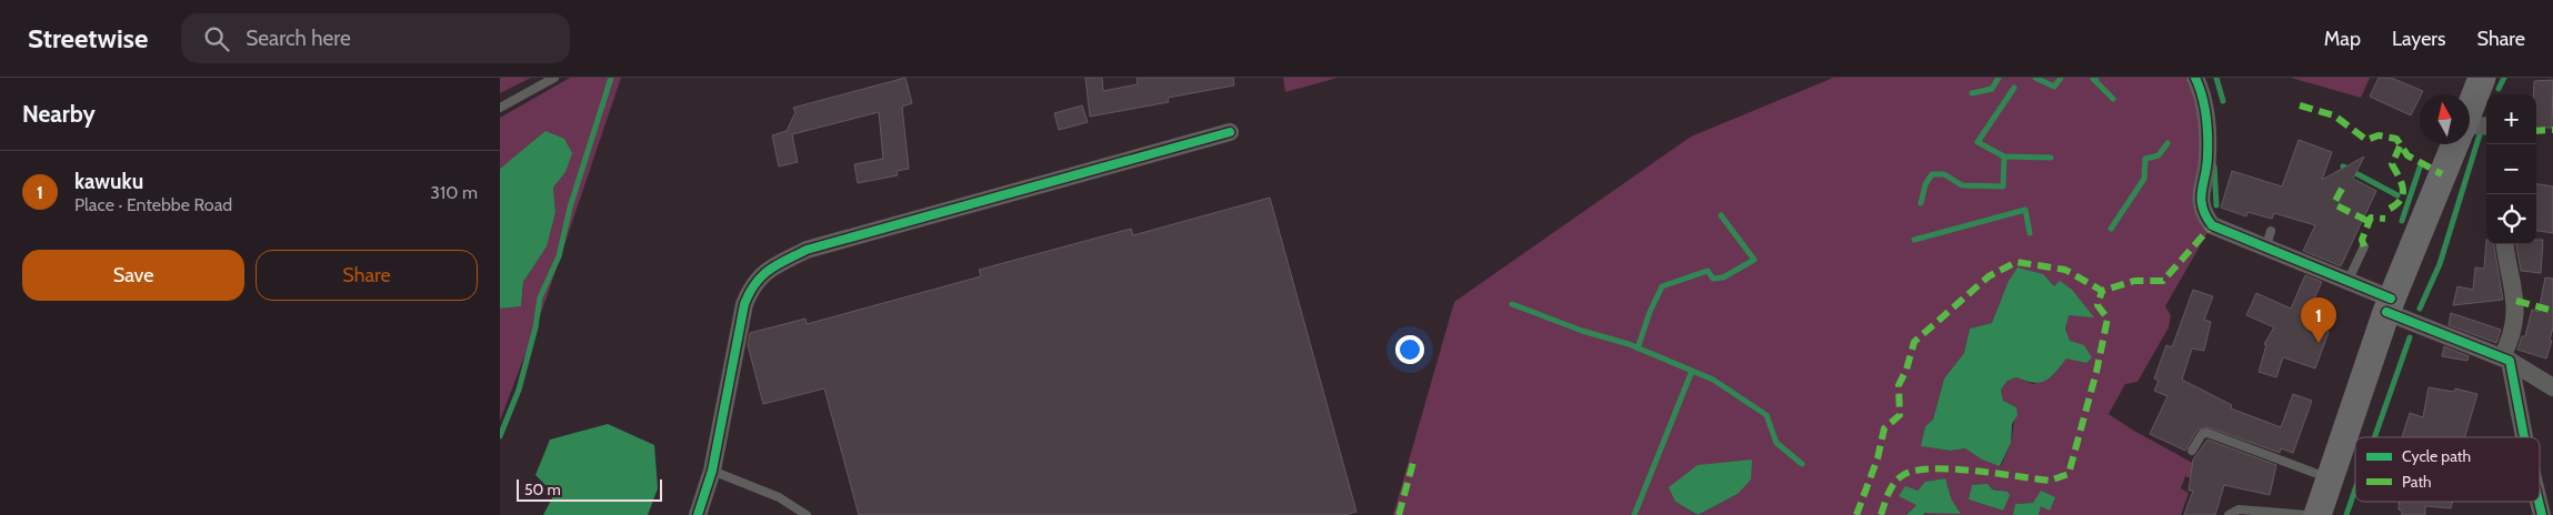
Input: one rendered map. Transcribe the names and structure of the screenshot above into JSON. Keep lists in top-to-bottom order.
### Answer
{
  "legend": ["Cycle path", "Path"],
  "scale_bar": "50 m",
  "north": "top",
  "page": {
    "header": "Streetwise",
    "search": "Search here",
    "nav": ["Map", "Layers", "Share"],
    "heading": "Nearby",
    "map_buttons": ["+", "−"],
    "list": [
      {
        "mark": "1",
        "name": "kawuku",
        "note": "Place · Entebbe Road",
        "value": "310 m"
      }
    ],
    "buttons": ["Save", "Share"],
    "pins": "1",
    "scale": "50 m"
  }
}
